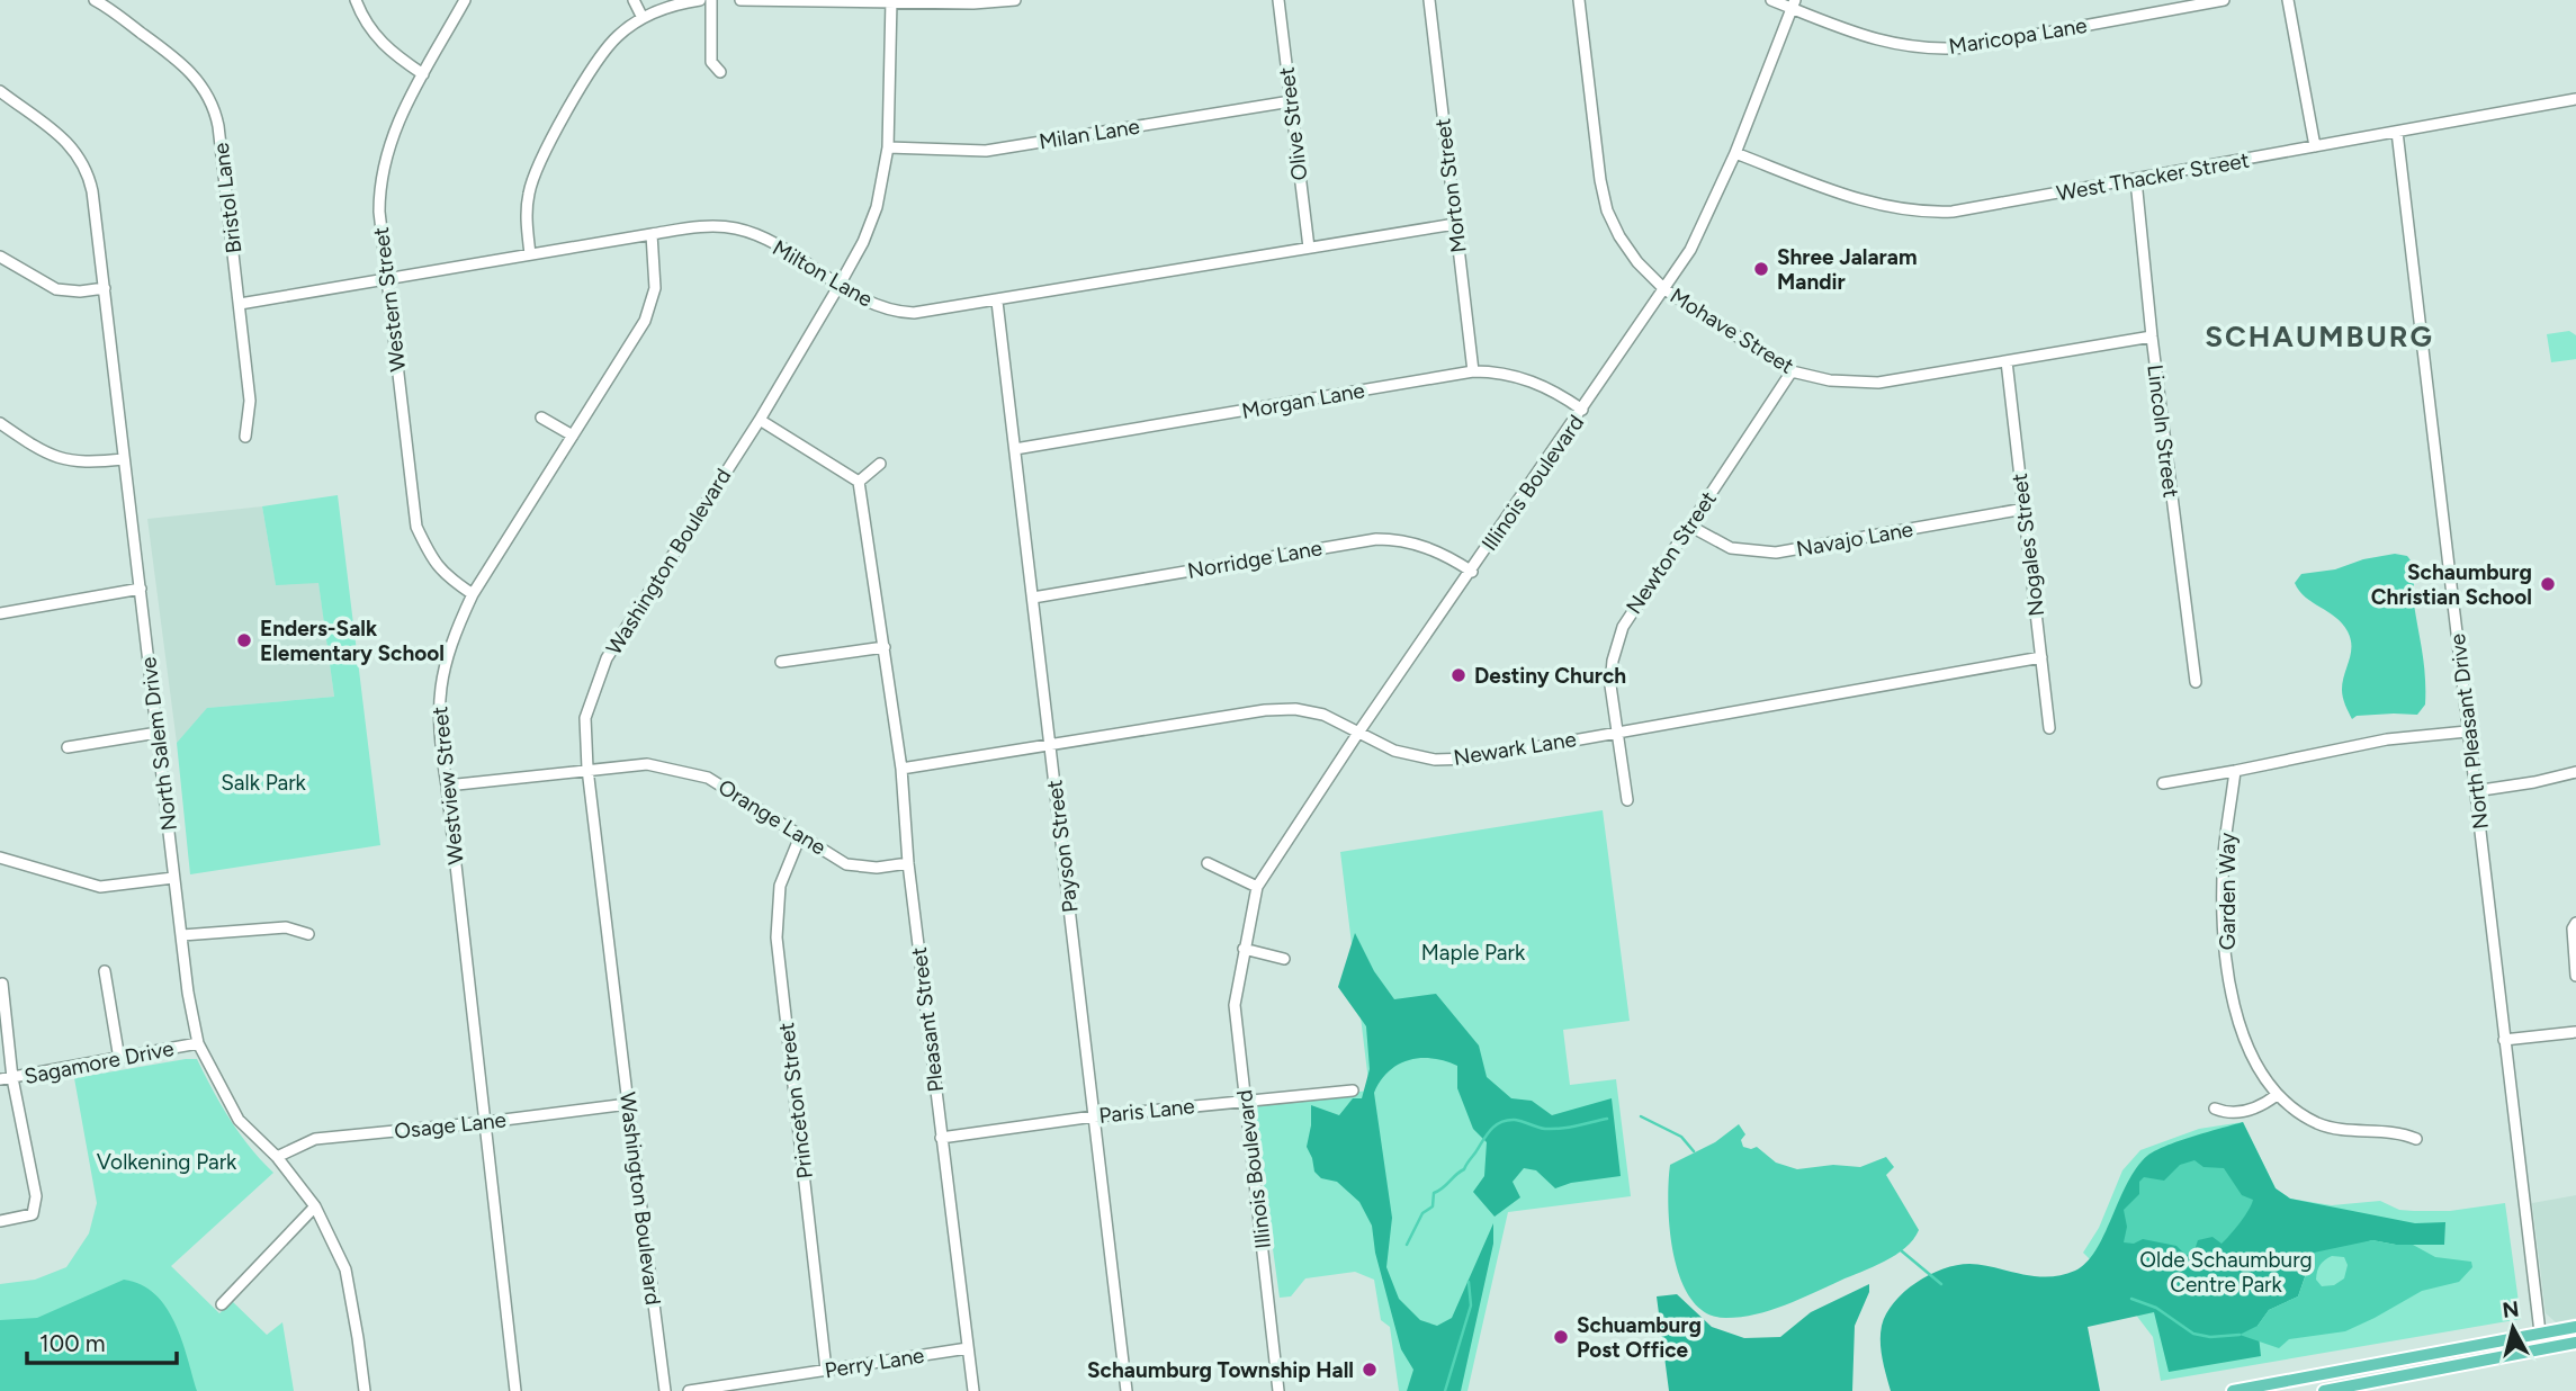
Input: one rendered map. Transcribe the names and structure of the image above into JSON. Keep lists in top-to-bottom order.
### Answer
{
  "streets": {
    "street": [
      "Maricopa Lane",
      "Olive Street",
      "Milan Lane",
      "West Thacker Street",
      "Morton Street",
      "Bristol Lane",
      "Milton Lane",
      "Western Street",
      "Mohave Street",
      "Morgan Lane",
      "Lincoln Street",
      "Illinois Boulevard",
      "Navajo Lane",
      "Nogales Street",
      "Newton Street",
      "Norridge Lane",
      "Washington Boulevard",
      "North Pleasant Drive",
      "North Salem Drive",
      "Newark Lane",
      "Westview Street",
      "Orange Lane",
      "Payson Street",
      "Garden Way",
      "Pleasant Street",
      "Sagamore Drive",
      "Princeton Street",
      "Paris Lane",
      "Osage Lane",
      "Perry Lane"
    ]
  },
  "crossings": [
    ["Maricopa Lane", "Illinois Boulevard"],
    ["Olive Street", "Milan Lane"],
    ["Olive Street", "Milton Lane"],
    ["Milan Lane", "Washington Boulevard"],
    ["West Thacker Street", "Lincoln Street"],
    ["West Thacker Street", "Illinois Boulevard"],
    ["West Thacker Street", "North Pleasant Drive"],
    ["Morton Street", "Milton Lane"],
    ["Morton Street", "Morgan Lane"],
    ["Bristol Lane", "Milton Lane"],
    ["Milton Lane", "Western Street"],
    ["Milton Lane", "Washington Boulevard"],
    ["Milton Lane", "Westview Street"],
    ["Milton Lane", "Payson Street"],
    ["Western Street", "Westview Street"],
    ["Mohave Street", "Lincoln Street"],
    ["Mohave Street", "Illinois Boulevard"],
    ["Mohave Street", "Nogales Street"],
    ["Mohave Street", "Newton Street"],
    ["Morgan Lane", "Illinois Boulevard"],
    ["Morgan Lane", "Payson Street"],
    ["Illinois Boulevard", "Norridge Lane"],
    ["Illinois Boulevard", "Newark Lane"],
    ["Illinois Boulevard", "Paris Lane"],
    ["Navajo Lane", "Nogales Street"],
    ["Navajo Lane", "Newton Street"],
    ["Nogales Street", "Newark Lane"],
    ["Newton Street", "Newark Lane"],
    ["Norridge Lane", "Payson Street"],
    ["Washington Boulevard", "Orange Lane"],
    ["Washington Boulevard", "Osage Lane"],
    ["North Salem Drive", "Sagamore Drive"],
    ["North Salem Drive", "Osage Lane"],
    ["Newark Lane", "Payson Street"],
    ["Newark Lane", "Pleasant Street"],
    ["Westview Street", "Orange Lane"],
    ["Westview Street", "Osage Lane"],
    ["Orange Lane", "Pleasant Street"],
    ["Orange Lane", "Princeton Street"],
    ["Payson Street", "Paris Lane"],
    ["Pleasant Street", "Paris Lane"],
    ["Pleasant Street", "Perry Lane"],
    ["Princeton Street", "Perry Lane"]
  ],
  "districts": ["SCHAUMBURG"],
  "parks": [
    "Salk Park",
    "Maple Park",
    "Volkening Park",
    "Olde Schaumburg Centre Park"
  ],
  "places": [
    "Shree Jalaram Mandir",
    "Schaumburg Christian School",
    "Enders-Salk Elementary School",
    "Destiny Church",
    "Schuamburg Post Office",
    "Schaumburg Township Hall"
  ],
  "scale_bar": "100 m",
  "north": "top"
}
